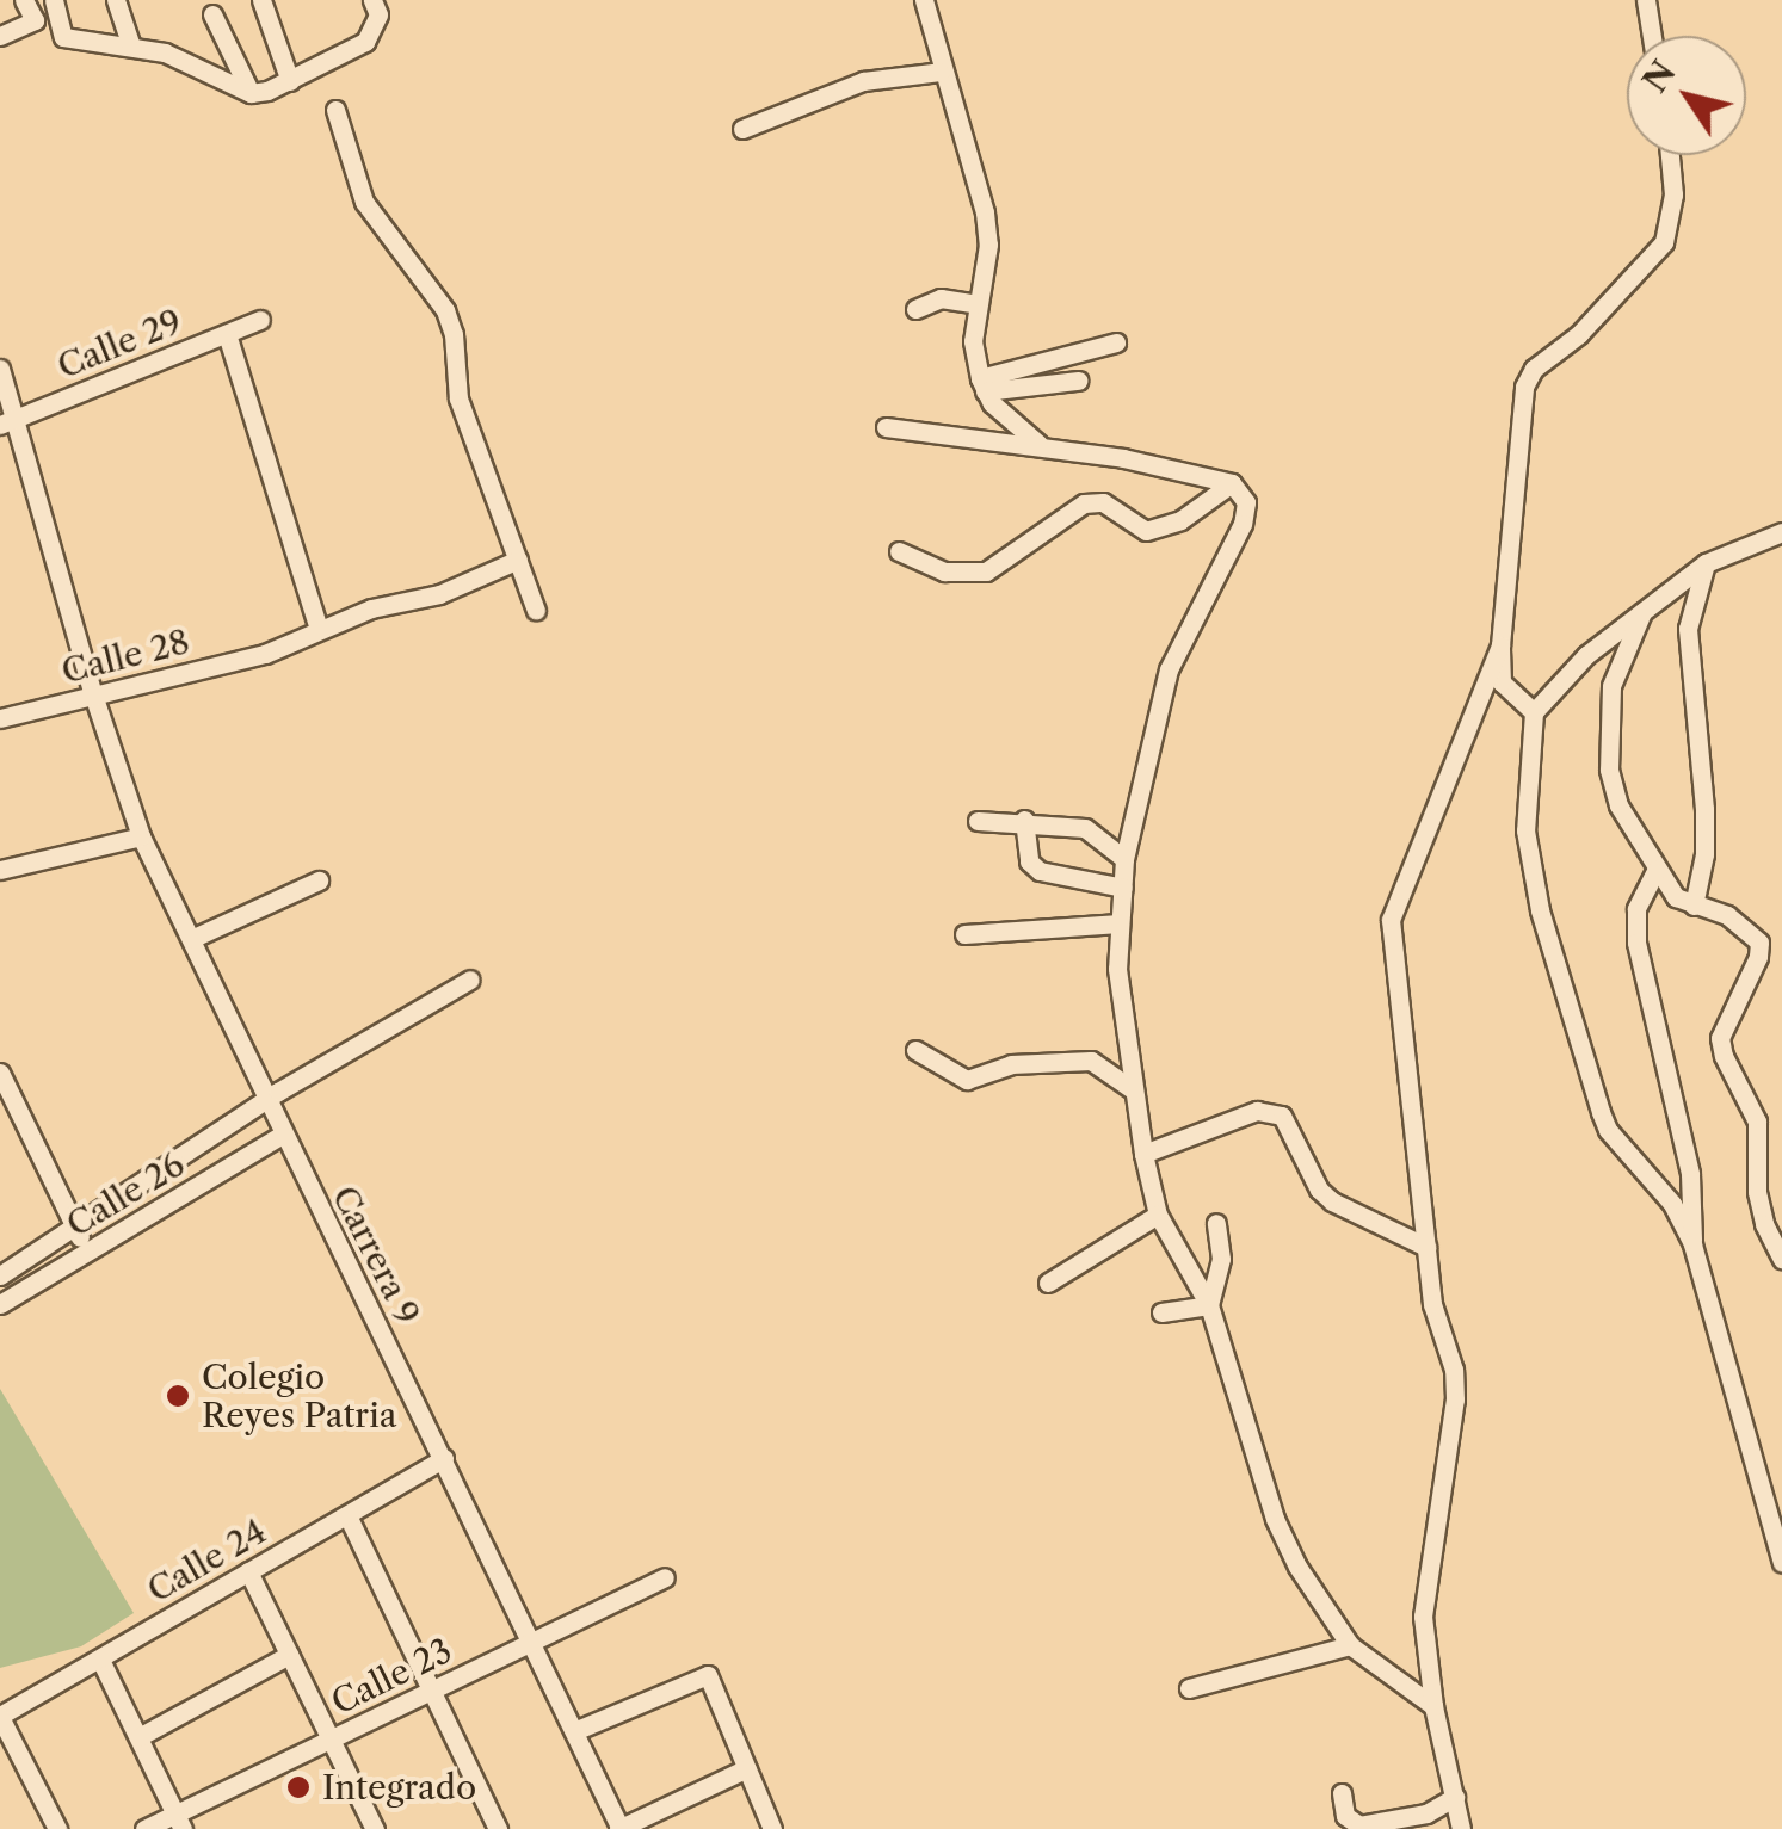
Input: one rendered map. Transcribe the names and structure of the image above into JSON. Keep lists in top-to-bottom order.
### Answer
{
  "streets": {
    "street": [
      "Calle 29",
      "Calle 28",
      "Calle 26",
      "Carrera 9",
      "Calle 24",
      "Calle 23"
    ]
  },
  "crossings": [
    ["Calle 29", "Carrera 9"],
    ["Calle 28", "Carrera 9"],
    ["Calle 26", "Carrera 9"],
    ["Carrera 9", "Calle 24"],
    ["Carrera 9", "Calle 23"]
  ],
  "places": ["Colegio Reyes Patria", "Integrado"],
  "north": "top left"
}
